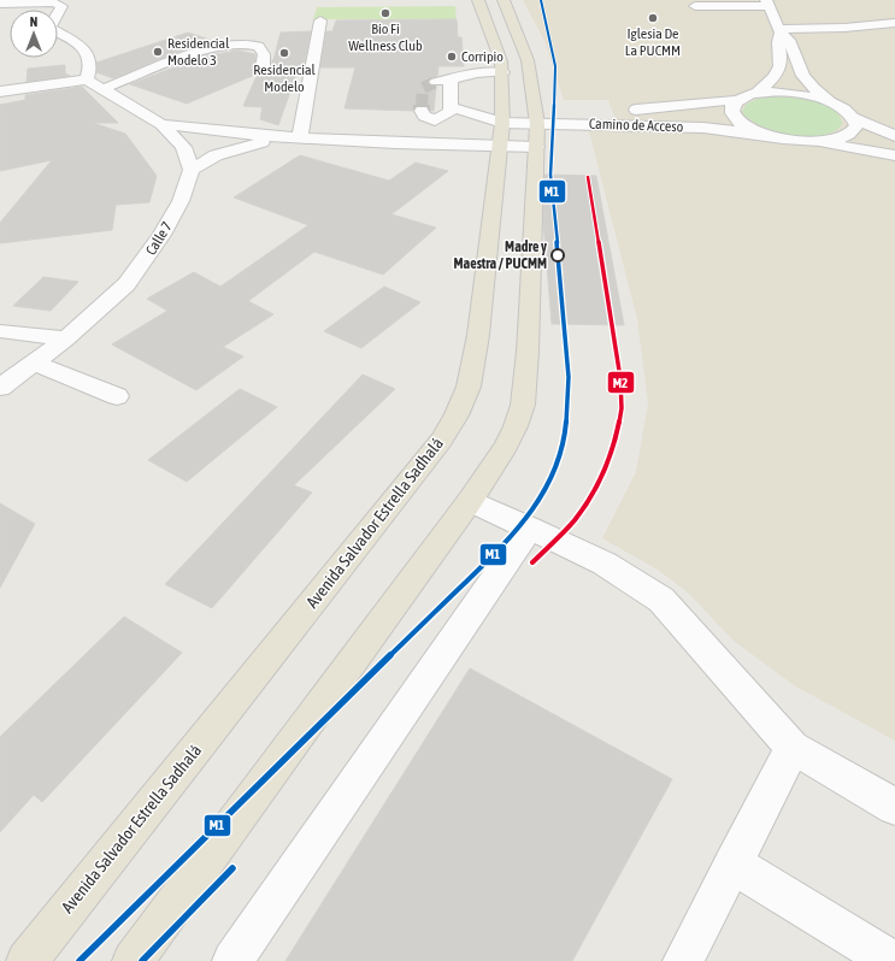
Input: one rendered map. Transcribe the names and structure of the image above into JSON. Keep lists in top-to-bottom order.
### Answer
{
  "streets": {
    "main road": ["Avenida Salvador Estrella Sadhalá"],
    "street": ["Camino de Acceso", "Calle 7"]
  },
  "crossings": [
    ["Camino de Acceso", "Avenida Salvador Estrella Sadhalá"]
  ],
  "places": [
    "Bio Fi Wellness Club",
    "Iglesia De La PUCMM",
    "Residencial Modelo 3",
    "Residencial Modelo",
    "Corripio",
    "Madre y Maestra / PUCMM"
  ],
  "lines": ["transit line M1", "transit line M2"],
  "north": "top"
}
